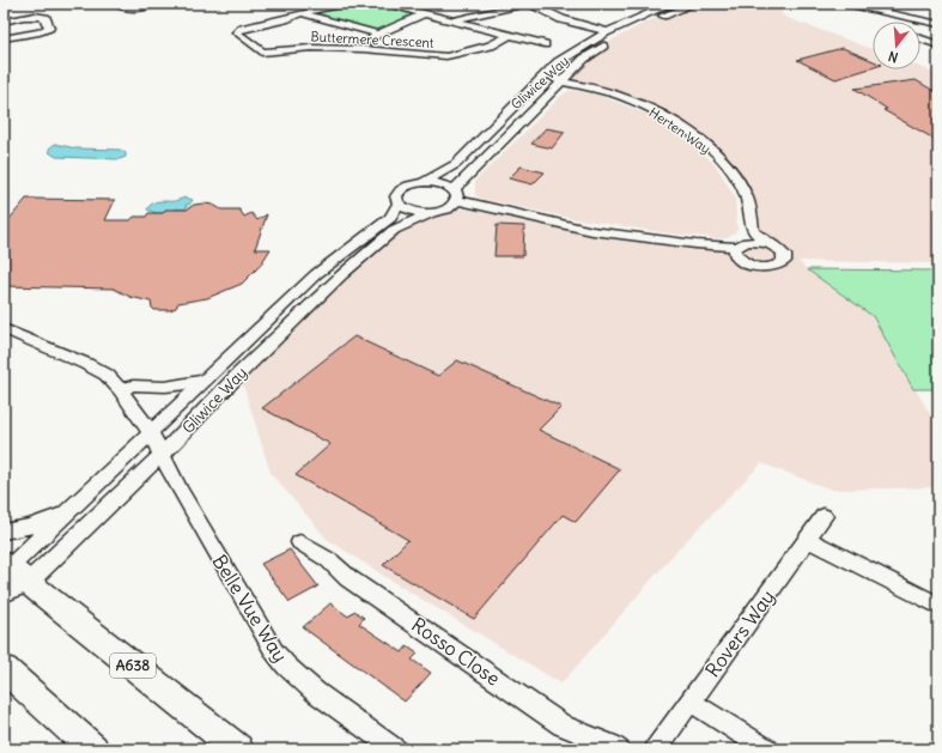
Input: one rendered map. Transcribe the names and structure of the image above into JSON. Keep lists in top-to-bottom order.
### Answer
{
  "streets": {
    "highway": ["A638"],
    "street": [
      "Buttermere Crescent",
      "Gliwice Way",
      "Herten Way",
      "Belle Vue Way",
      "Rovers Way",
      "Rosso Close"
    ]
  },
  "crossings": [
    ["Gliwice Way", "Herten Way"],
    ["Gliwice Way", "Belle Vue Way"],
    ["Gliwice Way", "A638"]
  ],
  "north": "bottom"
}
